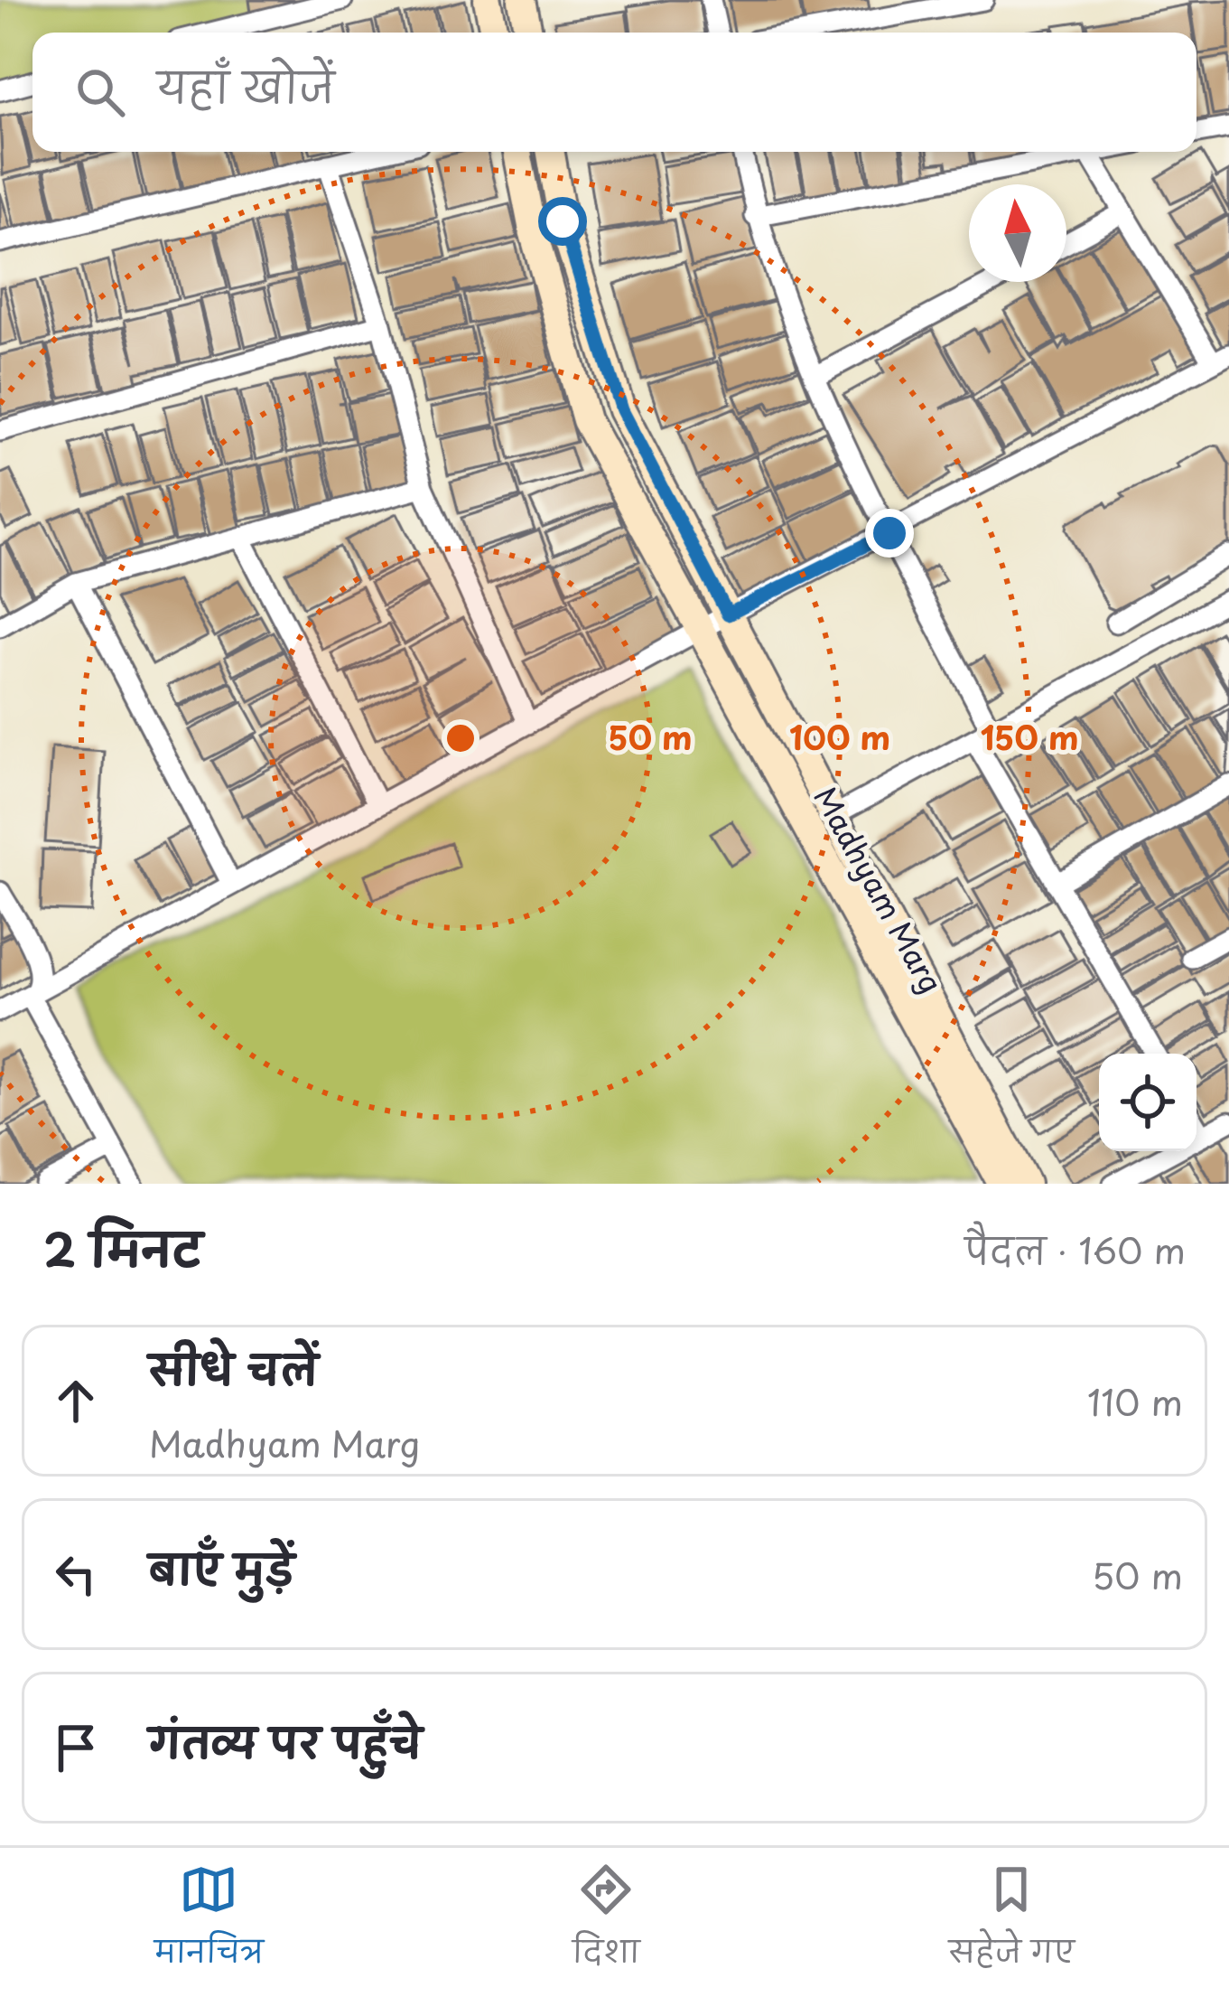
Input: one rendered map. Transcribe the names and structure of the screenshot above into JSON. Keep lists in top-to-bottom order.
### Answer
{
  "streets": {
    "street": ["Madhyam Marg"]
  },
  "north": "top",
  "page": {
    "search": "यहाँ खोजें",
    "heading": ["2 मिनट", "पैदल · 160 m"],
    "list": [
      ["सीधे चलें", "Madhyam Marg", "110 m"],
      ["बाएँ मुड़ें", "50 m"],
      "गंतव्य पर पहुँचे"
    ],
    "nav": ["मानचित्र", "दिशा", "सहेजे गए"]
  },
  "rings": ["50 m", "100 m", "150 m"]
}
